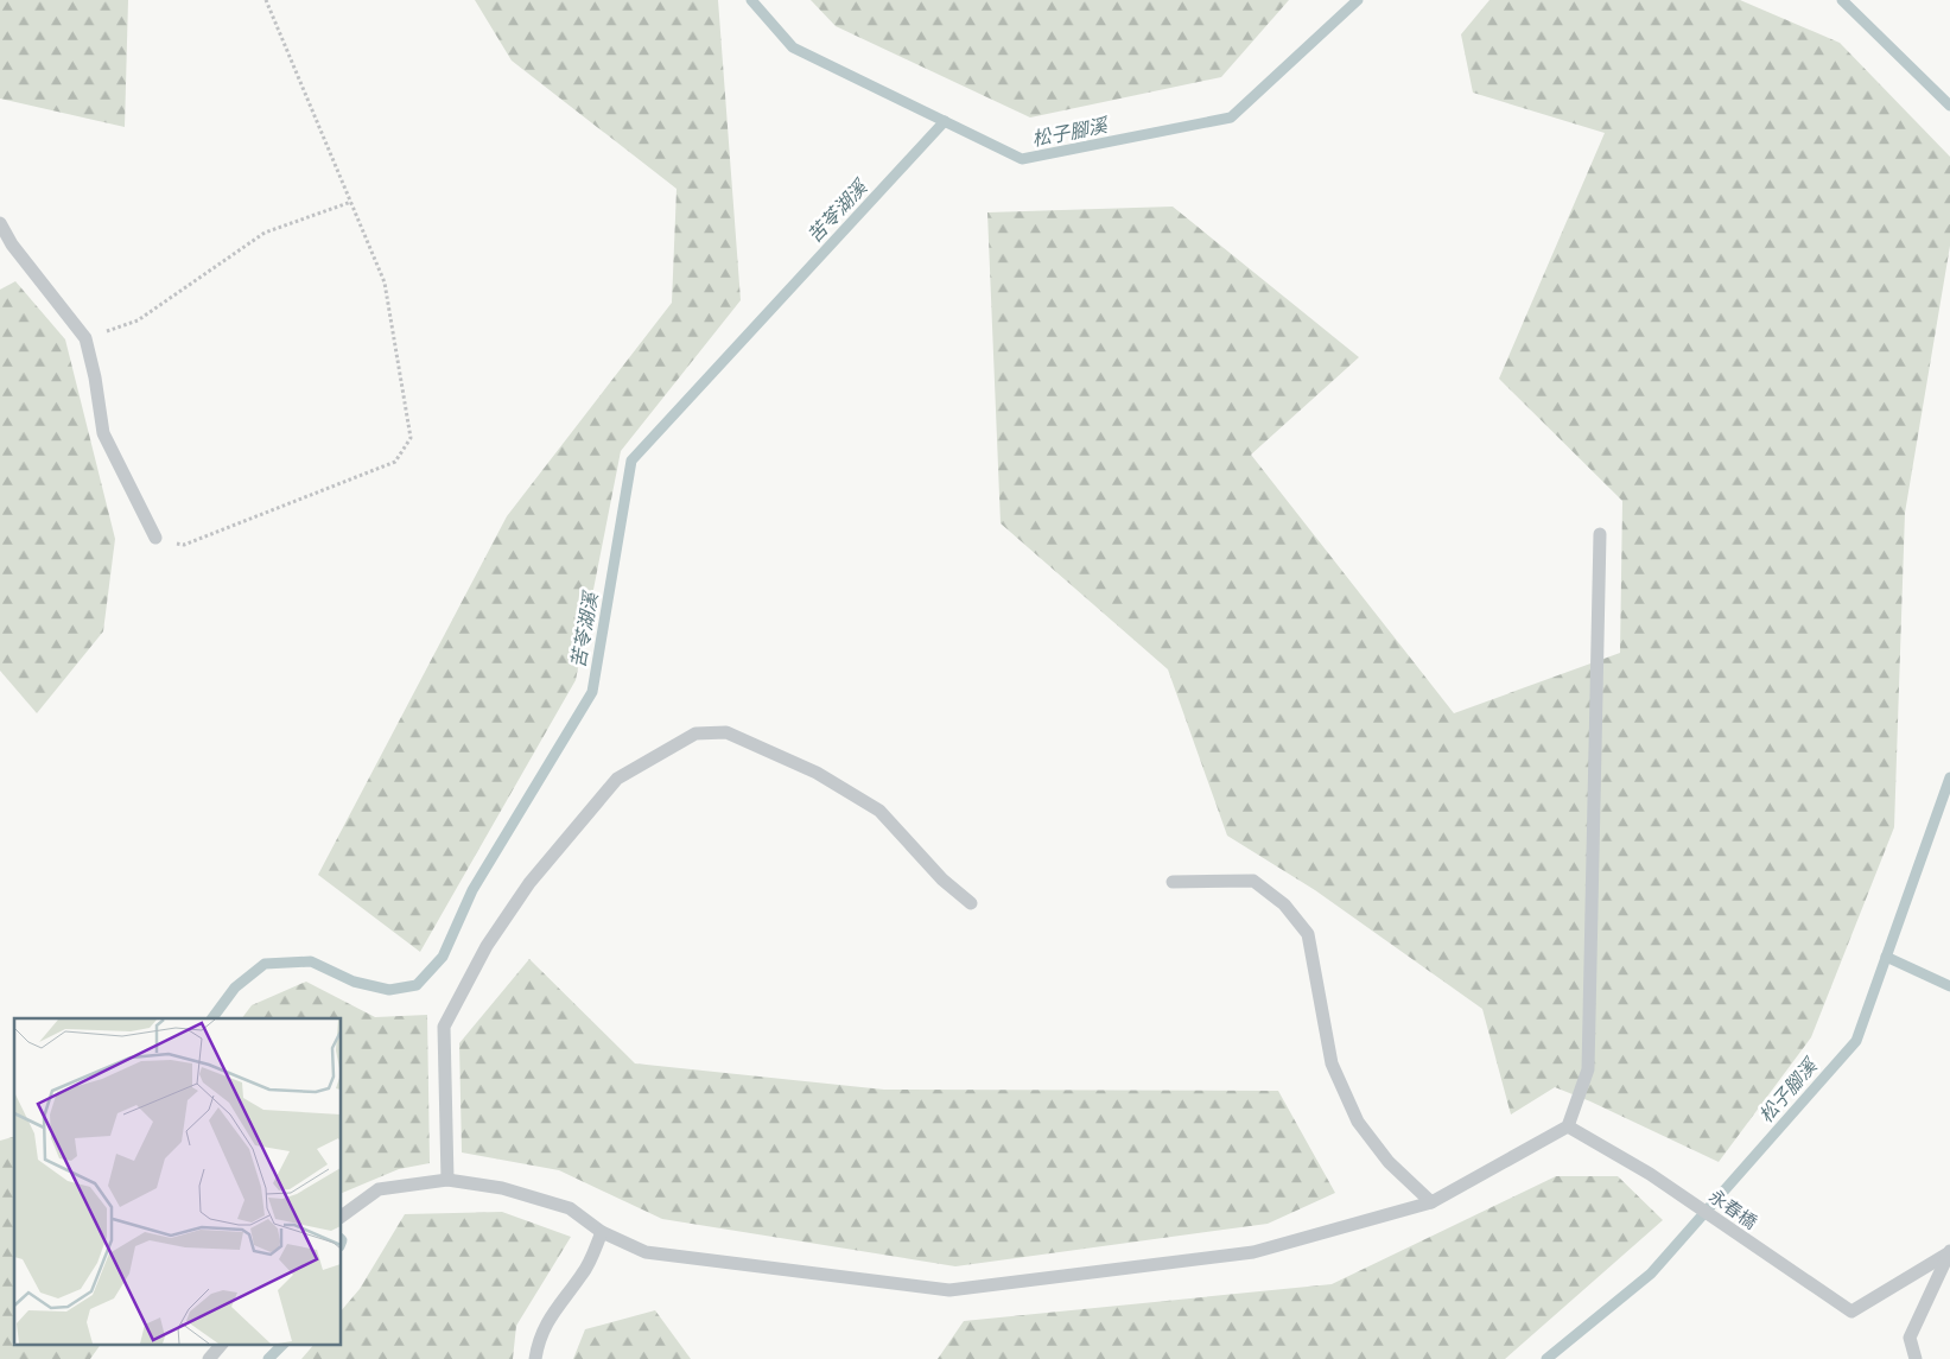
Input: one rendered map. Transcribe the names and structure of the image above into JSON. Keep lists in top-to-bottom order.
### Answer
{
  "streets": {
    "lane": ["永春橋"]
  },
  "water": ["松子腳溪", "苦苓湖溪"]
}
